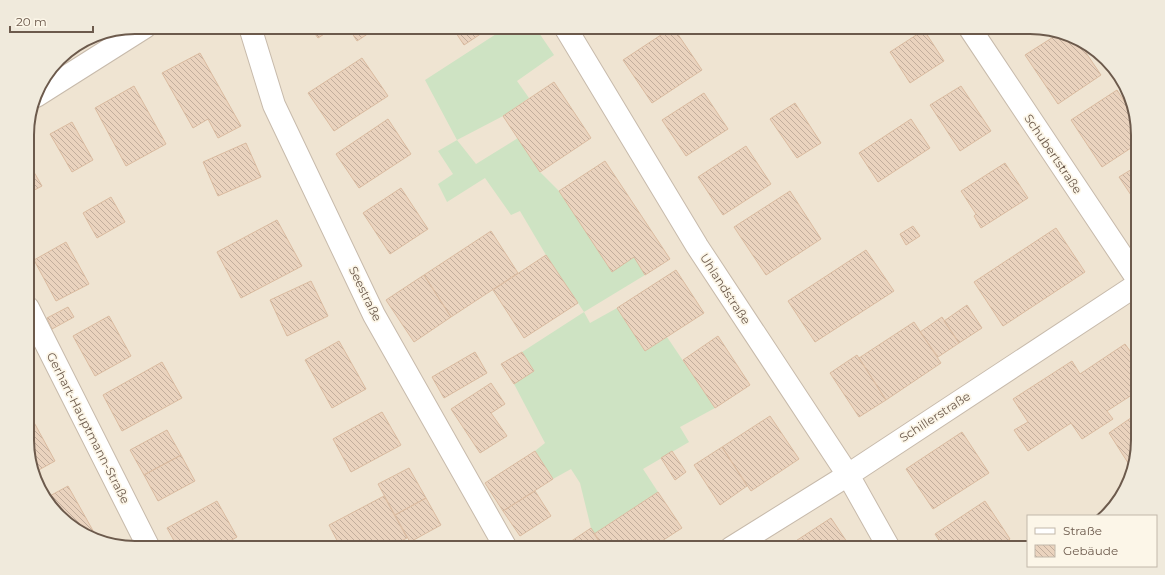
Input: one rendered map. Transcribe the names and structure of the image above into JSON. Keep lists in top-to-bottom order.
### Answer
{
  "streets": {
    "street": [
      "Schubertstraße",
      "Uhlandstraße",
      "Seestraße",
      "Schillerstraße",
      "Gerhart-Hauptmann-Straße"
    ]
  },
  "crossings": [
    ["Uhlandstraße", "Schillerstraße"]
  ],
  "legend": ["Straße", "Gebäude"],
  "scale_bar": "20 m"
}
